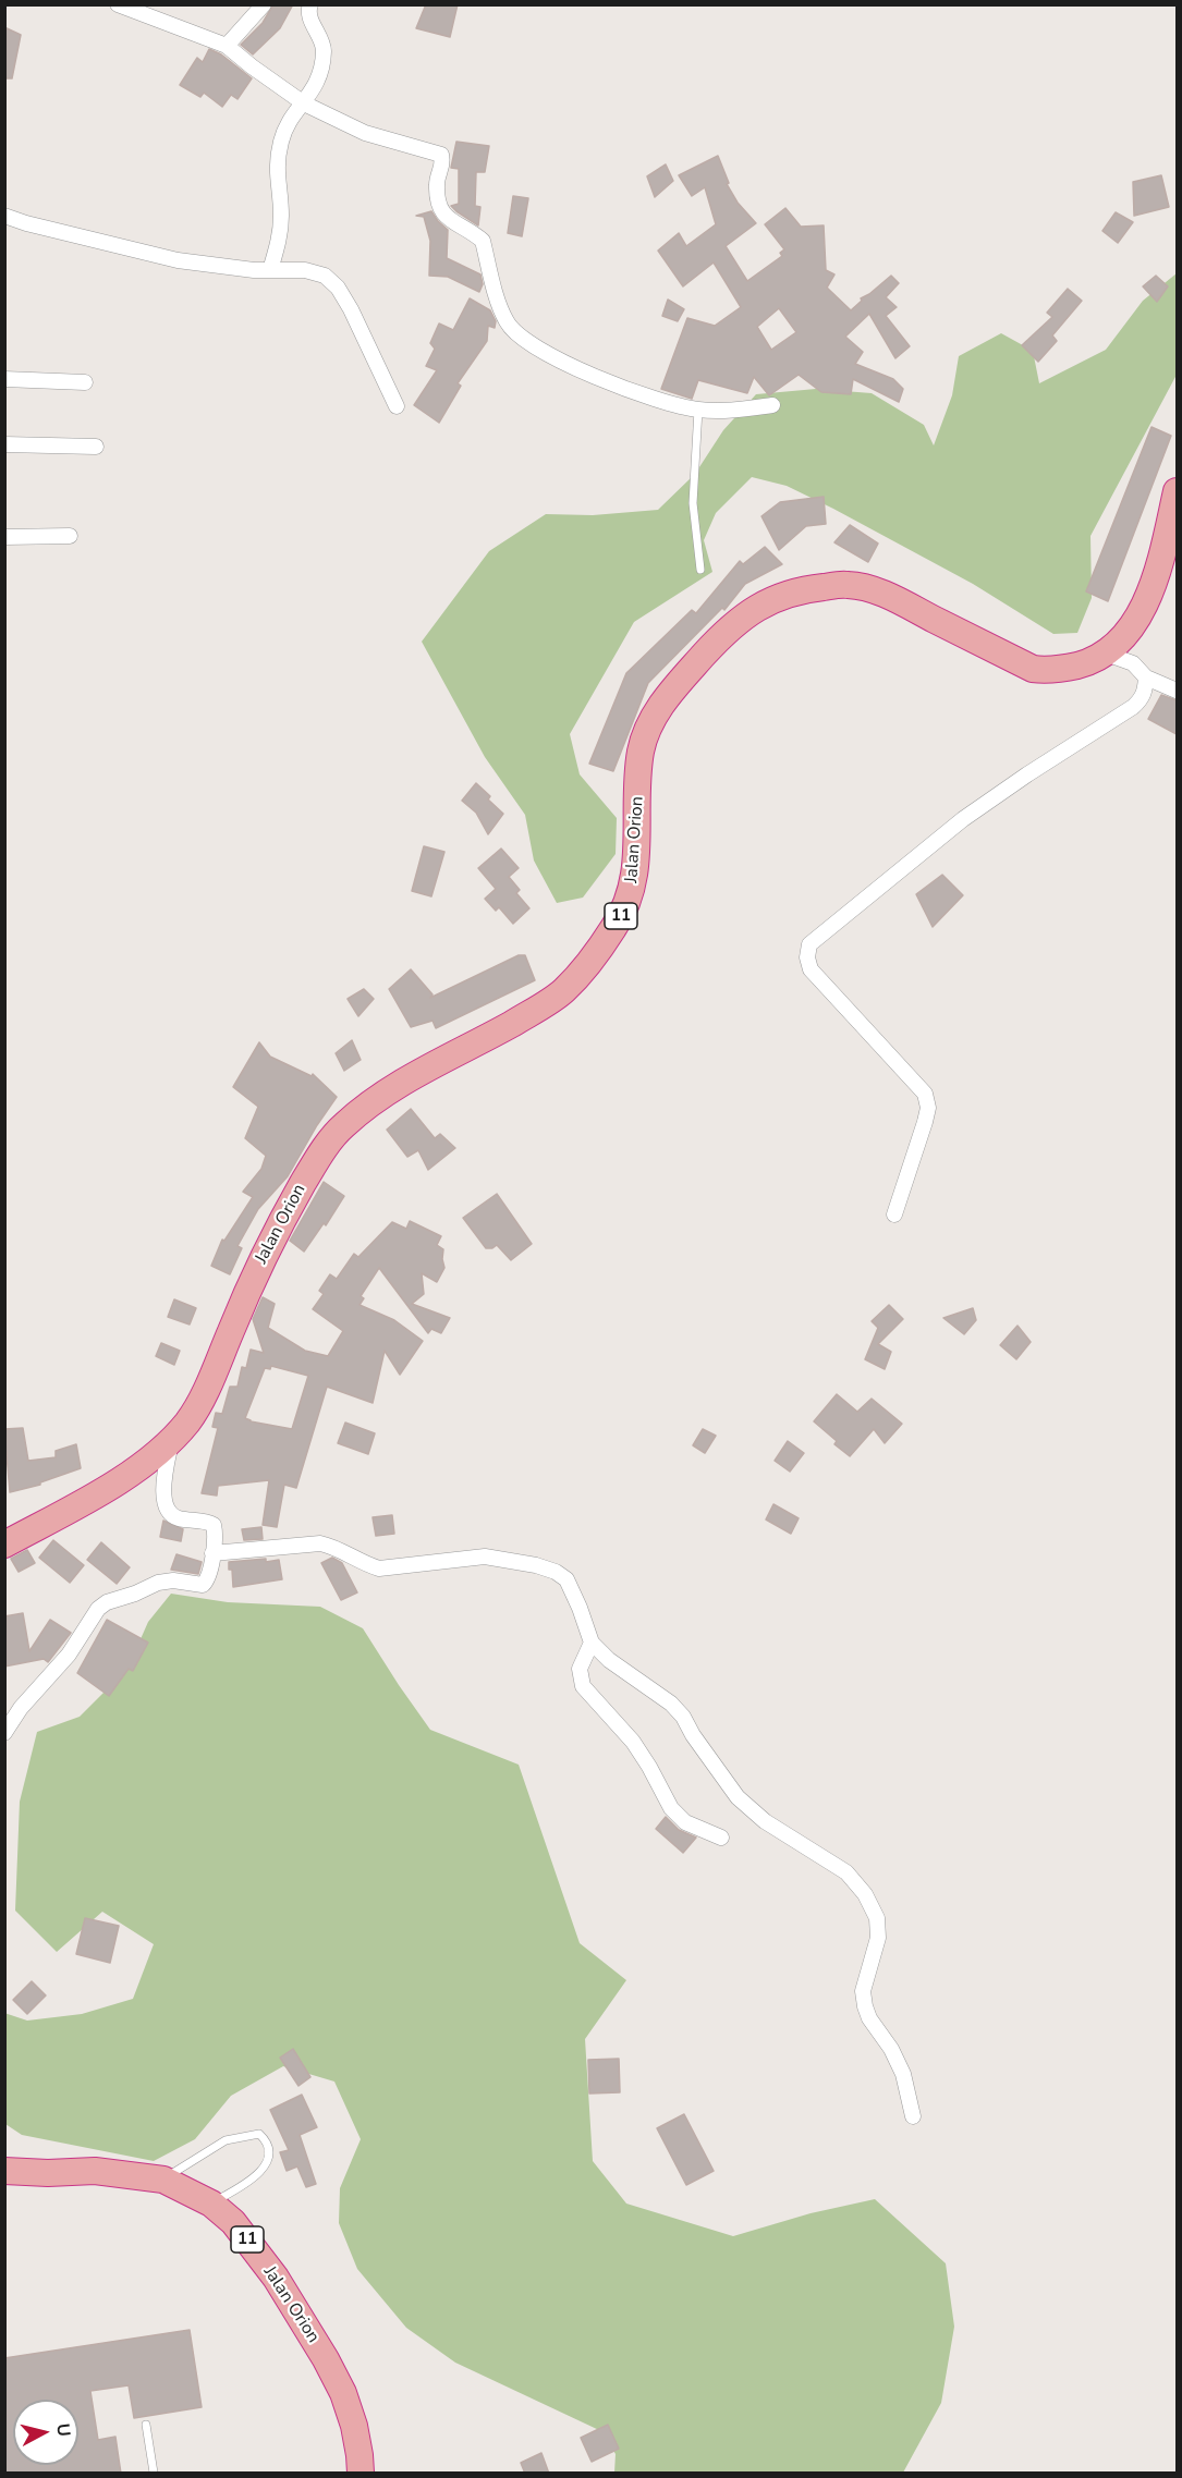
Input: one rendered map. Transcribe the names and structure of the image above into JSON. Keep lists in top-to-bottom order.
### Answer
{
  "streets": {
    "highway": ["Jalan Orion", "11"]
  },
  "north": "right"
}
